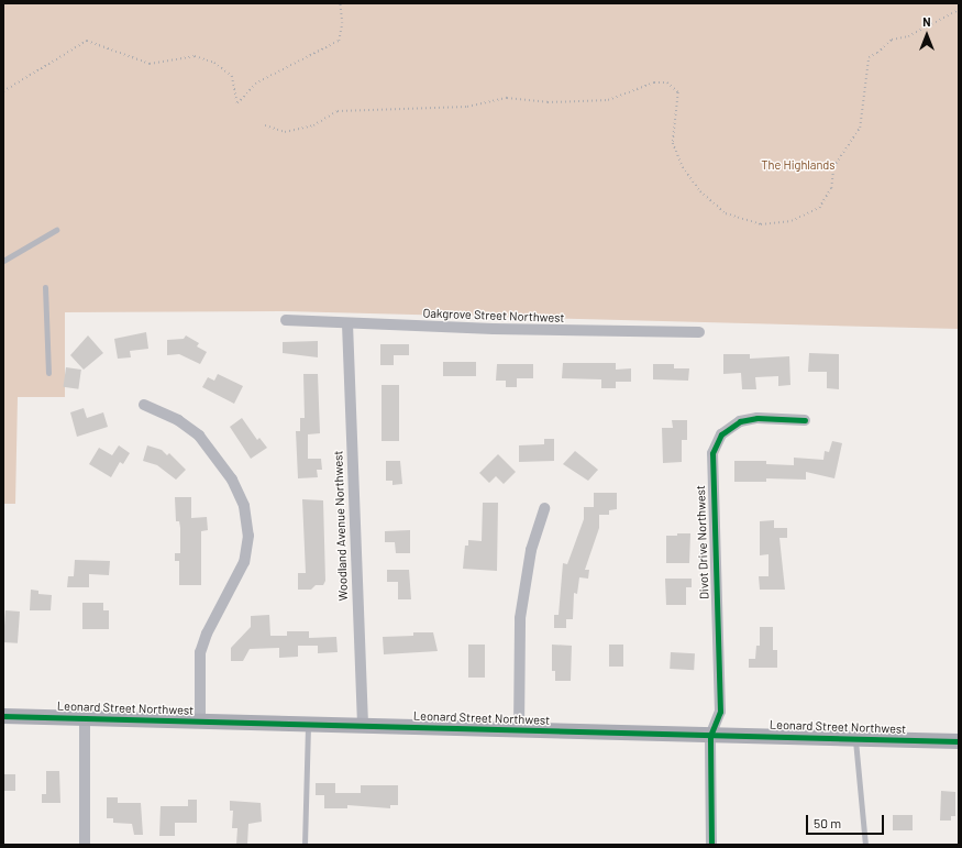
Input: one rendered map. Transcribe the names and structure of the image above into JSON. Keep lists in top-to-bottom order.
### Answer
{
  "streets": {
    "main road": ["Leonard Street Northwest"],
    "street": ["Oakgrove Street Northwest", "Woodland Avenue Northwest", "Divot Drive Northwest"]
  },
  "crossings": [
    ["Oakgrove Street Northwest", "Woodland Avenue Northwest"],
    ["Woodland Avenue Northwest", "Leonard Street Northwest"],
    ["Divot Drive Northwest", "Leonard Street Northwest"]
  ],
  "parks": ["The Highlands"],
  "scale_bar": "50 m",
  "north": "top"
}
